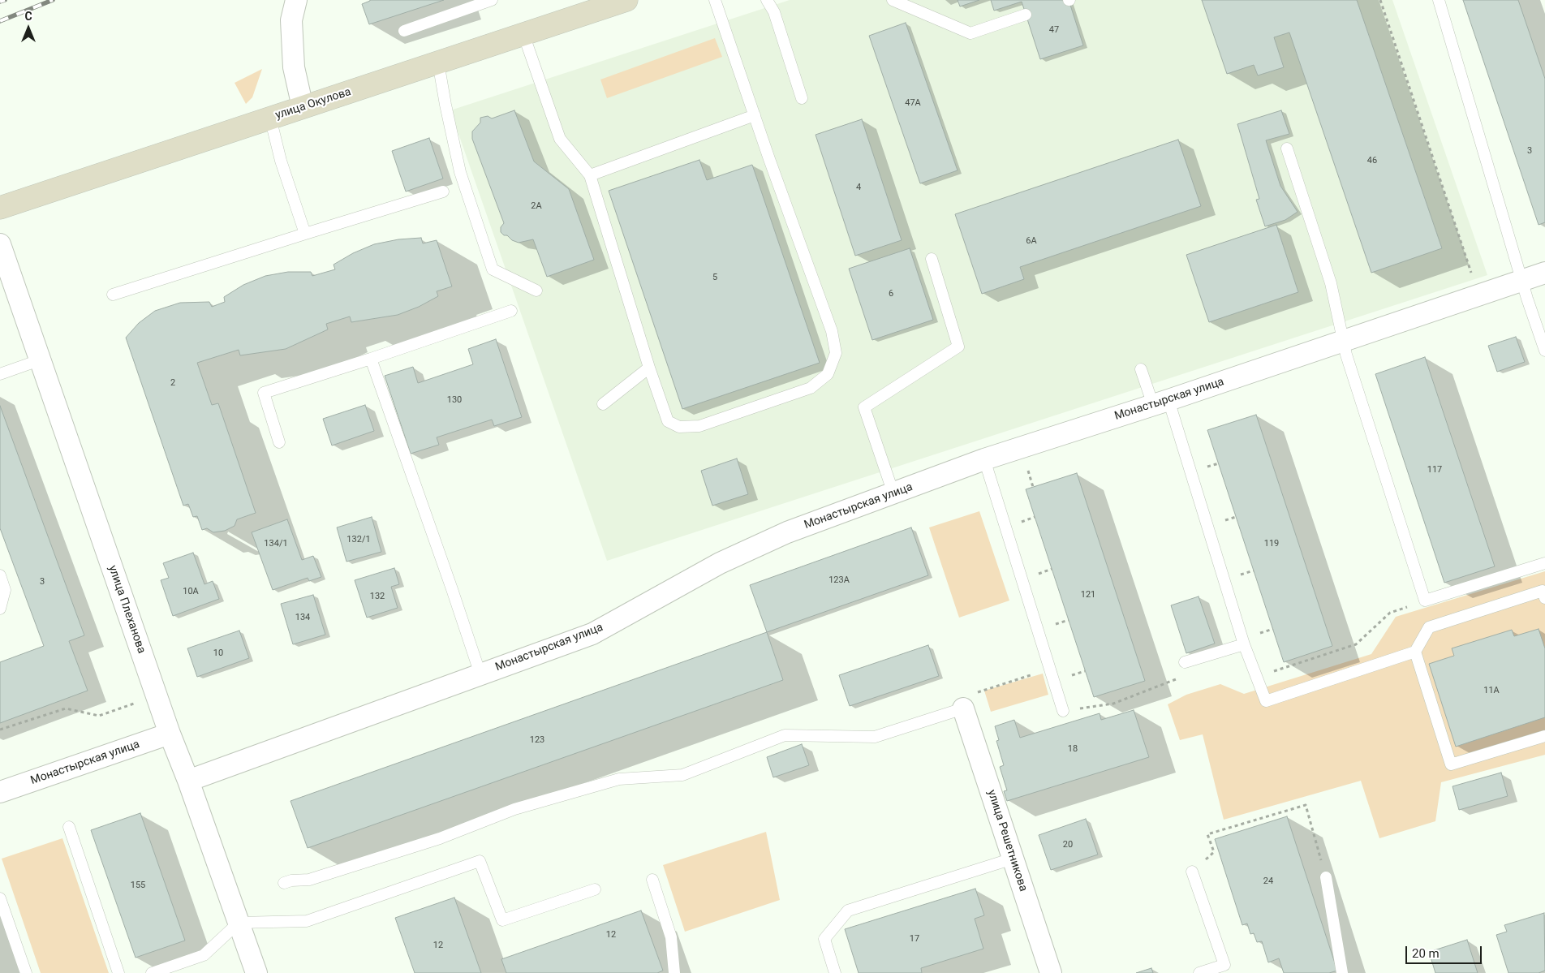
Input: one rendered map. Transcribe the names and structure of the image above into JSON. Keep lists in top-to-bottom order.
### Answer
{
  "streets": {
    "main road": ["улица Окулова"],
    "street": ["Монастырская улица", "улица Плеханова", "улица Решетникова"]
  },
  "crossings": [
    ["Монастырская улица", "улица Плеханова"]
  ],
  "house_numbers": [
    "47",
    "47А",
    "3",
    "46",
    "4",
    "2А",
    "6А",
    "5",
    "6",
    "2",
    "130",
    "117",
    "132/1",
    "134/1",
    "119",
    "123А",
    "3",
    "10А",
    "121",
    "132",
    "134",
    "10",
    "11А",
    "123",
    "18",
    "20",
    "24",
    "155",
    "12",
    "17",
    "12"
  ],
  "scale_bar": "20 m",
  "north": "top"
}
